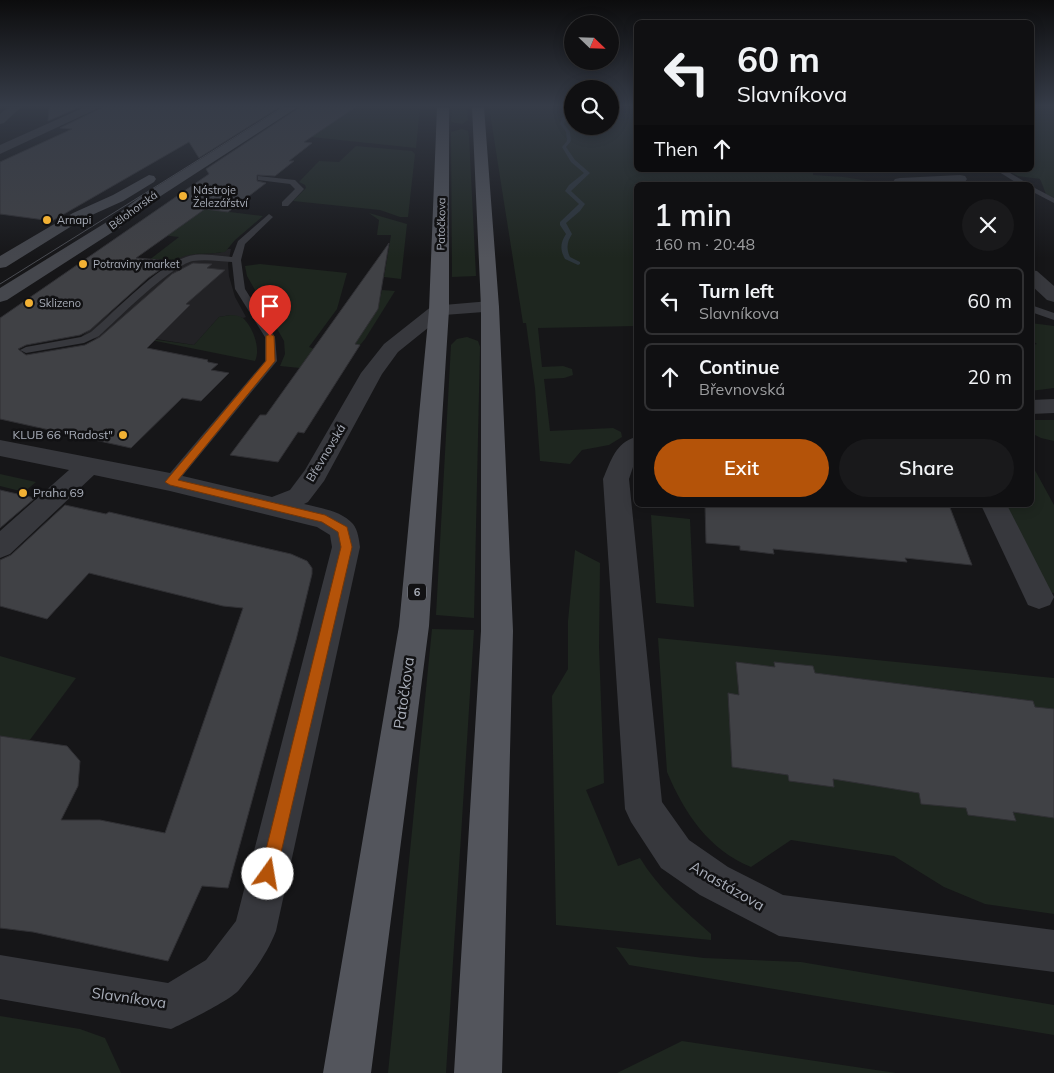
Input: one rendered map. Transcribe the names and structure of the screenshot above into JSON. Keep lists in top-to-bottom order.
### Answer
{
  "streets": {
    "main road": ["Patočkova", "6"],
    "street": [
      "Bělohorská",
      "Břevnovská",
      "Anastázova",
      "Slavníkova"
    ]
  },
  "crossings": [
    ["Patočkova", "Břevnovská"],
    ["Břevnovská", "Slavníkova"]
  ],
  "places": [
    "Nástroje Železářství",
    "Arnapi",
    "Potraviny market",
    "Sklizeno",
    "KLUB 66 \"Radost\"",
    "Praha 69"
  ],
  "north": "bottom right",
  "page": {
    "turn": ["60 m", "Slavníkova"],
    "then": "Then",
    "heading": ["1 min", "160 m · 20:48"],
    "list": [
      {
        "name": "Turn left",
        "note": "Slavníkova",
        "value": "60 m"
      },
      {
        "name": "Continue",
        "note": "Břevnovská",
        "value": "20 m"
      }
    ],
    "buttons": ["Exit", "Share"]
  }
}
